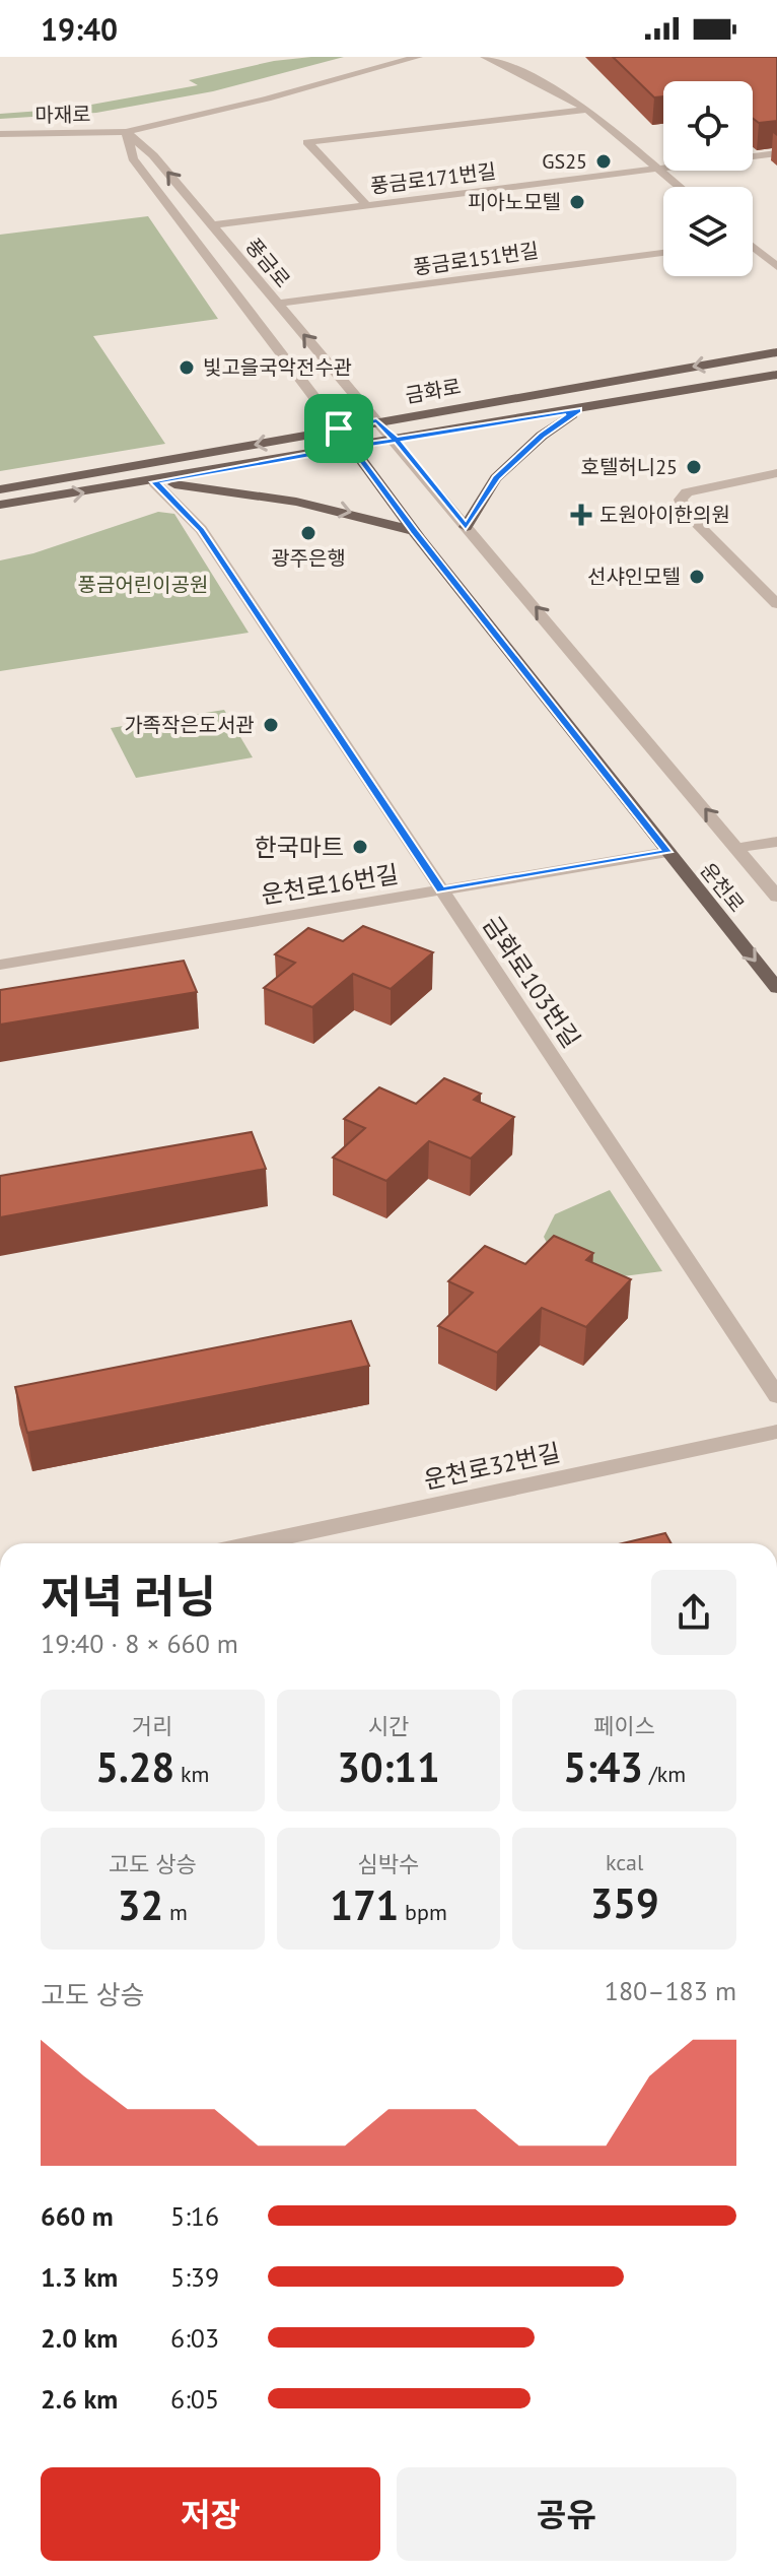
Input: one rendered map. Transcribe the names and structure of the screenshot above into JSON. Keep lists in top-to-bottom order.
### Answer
{
  "streets": {
    "main road": ["금화로", "운천로"],
    "street": [
      "마재로",
      "풍금로171번길",
      "풍금로151번길",
      "풍금로",
      "운천로16번길",
      "금화로103번길",
      "운천로32번길"
    ]
  },
  "crossings": [
    ["마재로", "풍금로"],
    ["풍금로171번길", "풍금로"],
    ["풍금로151번길", "풍금로"],
    ["풍금로", "금화로"],
    ["풍금로", "운천로"],
    ["금화로", "운천로"],
    ["금화로", "금화로103번길"],
    ["운천로16번길", "운천로"],
    ["운천로16번길", "금화로103번길"]
  ],
  "parks": ["풍금어린이공원"],
  "places": {
    "other": [
      "GS25",
      "피아노모텔",
      "빛고을국악전수관",
      "호텔허니25",
      "광주은행",
      "선샤인모텔",
      "가족작은도서관",
      "한국마트"
    ],
    "health": ["도원아이한의원"]
  },
  "page": {
    "status": "19:40",
    "heading": ["저녁 러닝", "19:40 · 8 × 660 m"],
    "stats": [
      ["거리", "5.28 km"],
      ["시간", "30:11"],
      ["페이스", "5:43 /km"],
      ["고도 상승", "32 m"],
      ["심박수", "171 bpm"],
      ["kcal", "359"]
    ],
    "chart": ["고도 상승", "180–183 m"],
    "list": [
      {
        "name": "660 m",
        "note": "5:16"
      },
      {
        "name": "1.3 km",
        "note": "5:39"
      },
      {
        "name": "2.0 km",
        "note": "6:03"
      },
      {
        "name": "2.6 km",
        "note": "6:05"
      }
    ],
    "buttons": ["저장", "공유"]
  }
}
